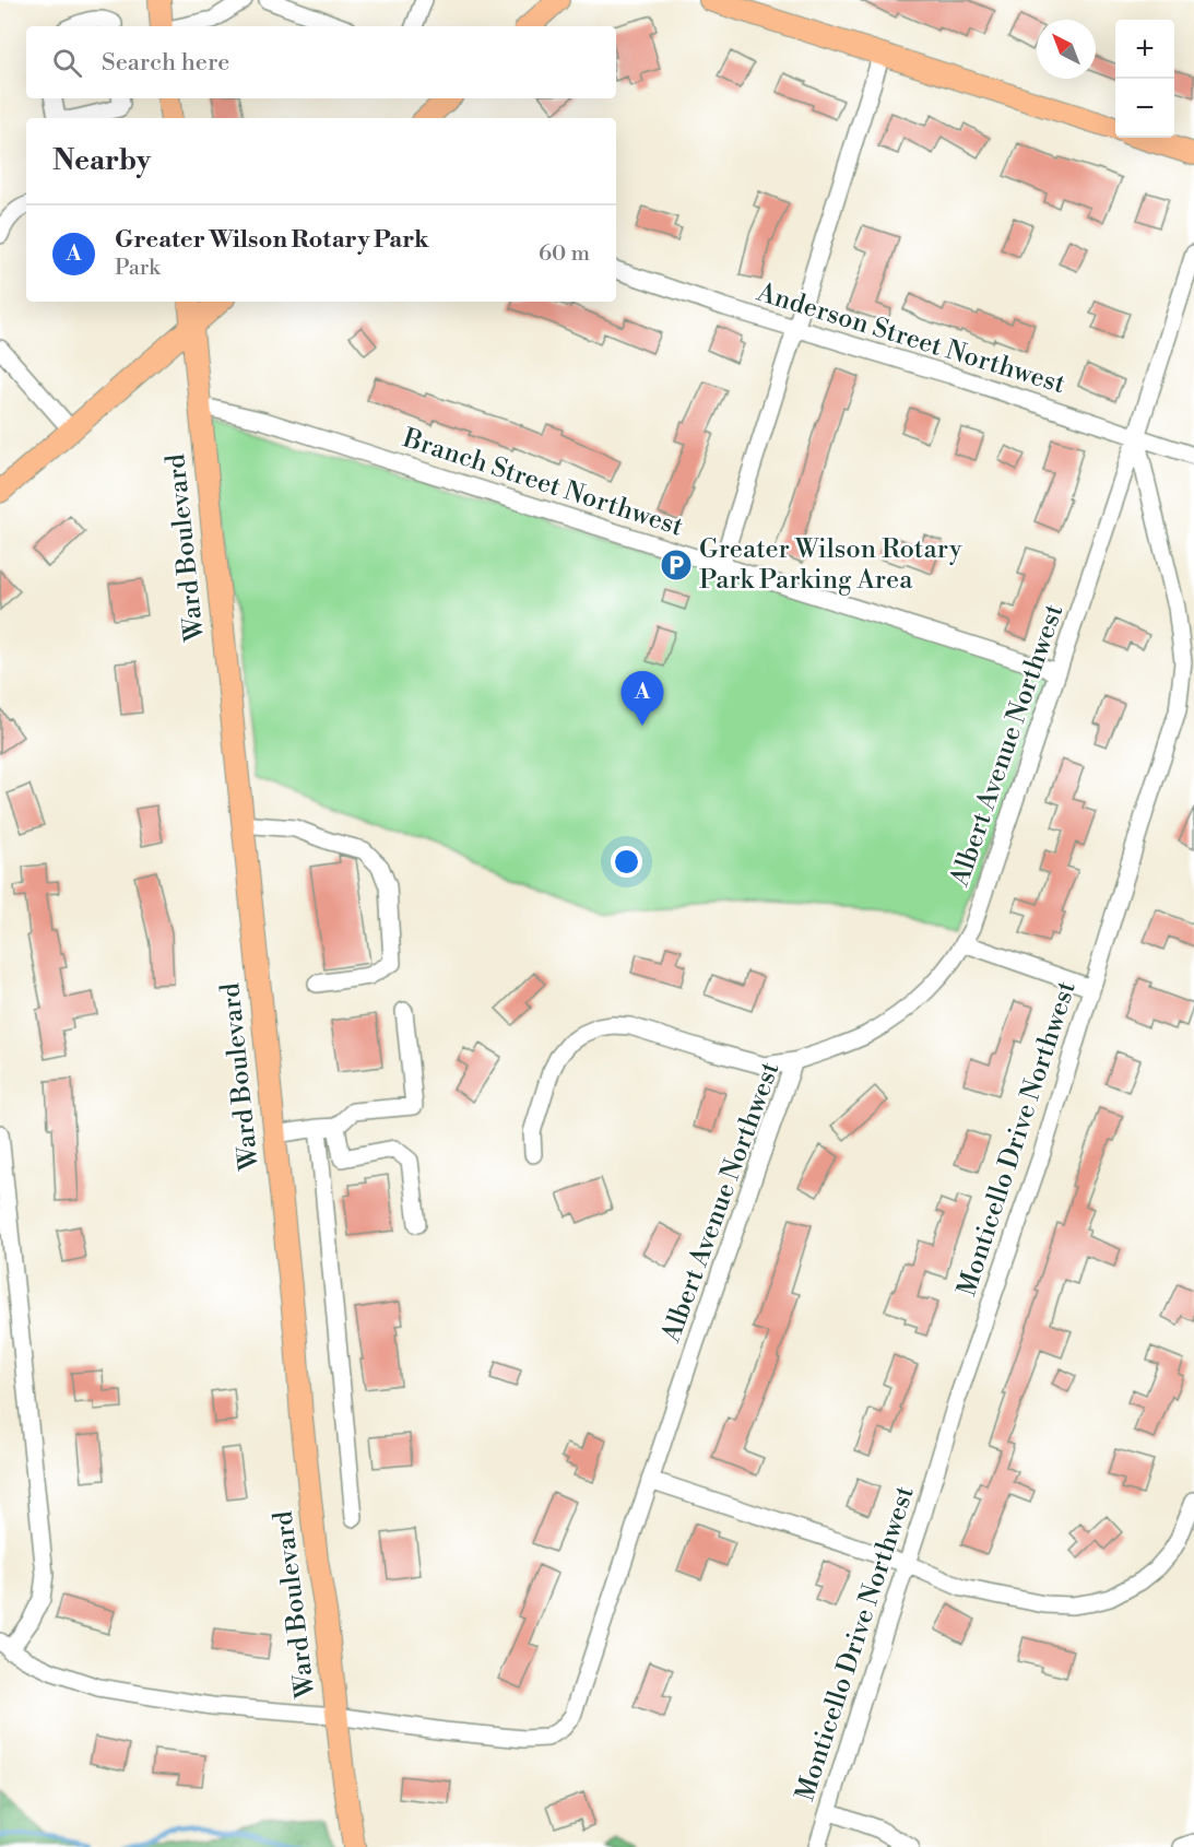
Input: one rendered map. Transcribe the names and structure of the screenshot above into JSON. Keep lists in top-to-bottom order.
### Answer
{
  "streets": {
    "main road": ["Ward Boulevard"],
    "street": [
      "Anderson Street Northwest",
      "Branch Street Northwest",
      "Albert Avenue Northwest",
      "Monticello Drive Northwest"
    ]
  },
  "crossings": [
    ["Anderson Street Northwest", "Albert Avenue Northwest"],
    ["Anderson Street Northwest", "Monticello Drive Northwest"],
    ["Branch Street Northwest", "Ward Boulevard"],
    ["Branch Street Northwest", "Albert Avenue Northwest"],
    ["Ward Boulevard", "Albert Avenue Northwest"],
    ["Albert Avenue Northwest", "Monticello Drive Northwest"]
  ],
  "places": {
    "parking": ["Greater Wilson Rotary Park Parking Area"]
  },
  "north": "top left",
  "page": {
    "map_buttons": ["+", "−"],
    "search": "Search here",
    "heading": "Nearby",
    "list": [
      {
        "mark": "A",
        "name": "Greater Wilson Rotary Park",
        "note": "Park",
        "value": "60 m"
      }
    ],
    "pins": "A"
  }
}
